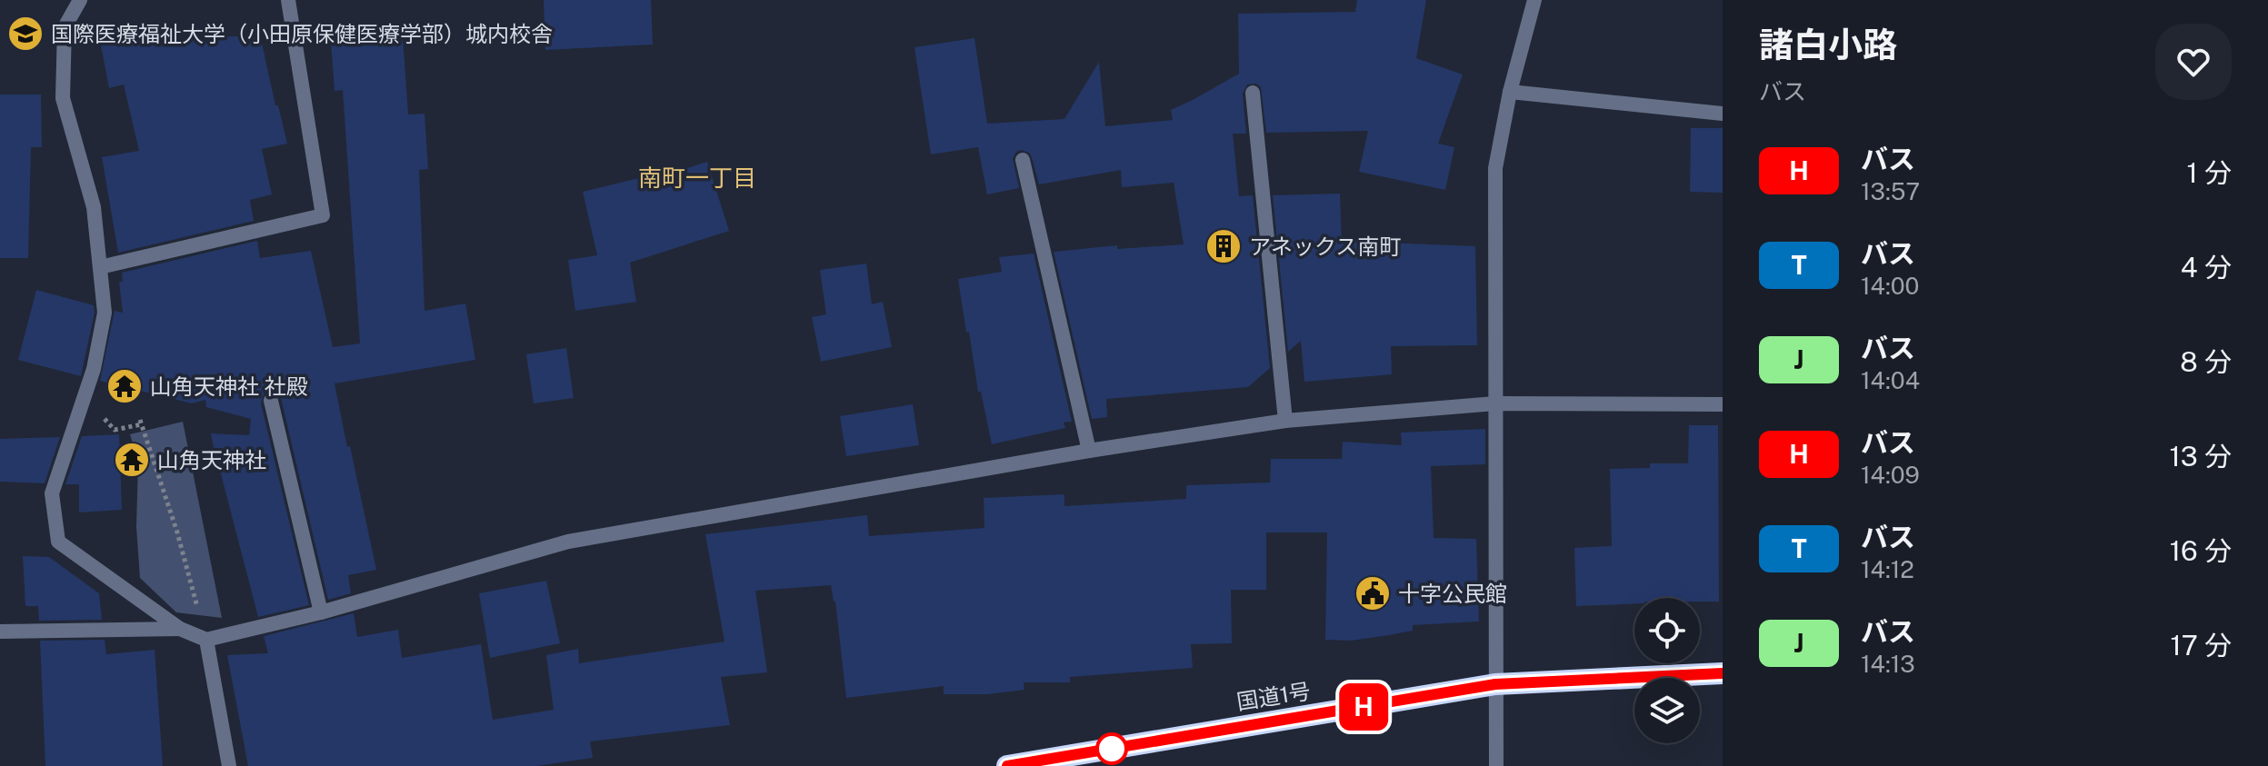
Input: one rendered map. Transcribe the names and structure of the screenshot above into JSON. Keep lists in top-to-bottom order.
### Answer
{
  "streets": {
    "highway": ["国道1号"]
  },
  "districts": ["南町一丁目"],
  "places": {
    "school or university": ["国際医療福祉大学（小田原保健医療学部）城内校舎"],
    "building": ["アネックス南町"],
    "temple": ["山角天神社 社殿", "山角天神社"],
    "public building": ["十字公民館"]
  },
  "lines": ["bus line H"],
  "page": {
    "on_map": "H",
    "heading": ["諸白小路", "バス"],
    "list": [
      {
        "mark": "H",
        "name": "バス",
        "note": "13:57",
        "value": "1 分"
      },
      {
        "mark": "T",
        "name": "バス",
        "note": "14:00",
        "value": "4 分"
      },
      {
        "mark": "J",
        "name": "バス",
        "note": "14:04",
        "value": "8 分"
      },
      {
        "mark": "H",
        "name": "バス",
        "note": "14:09",
        "value": "13 分"
      },
      {
        "mark": "T",
        "name": "バス",
        "note": "14:12",
        "value": "16 分"
      },
      {
        "mark": "J",
        "name": "バス",
        "note": "14:13",
        "value": "17 分"
      }
    ]
  }
}
